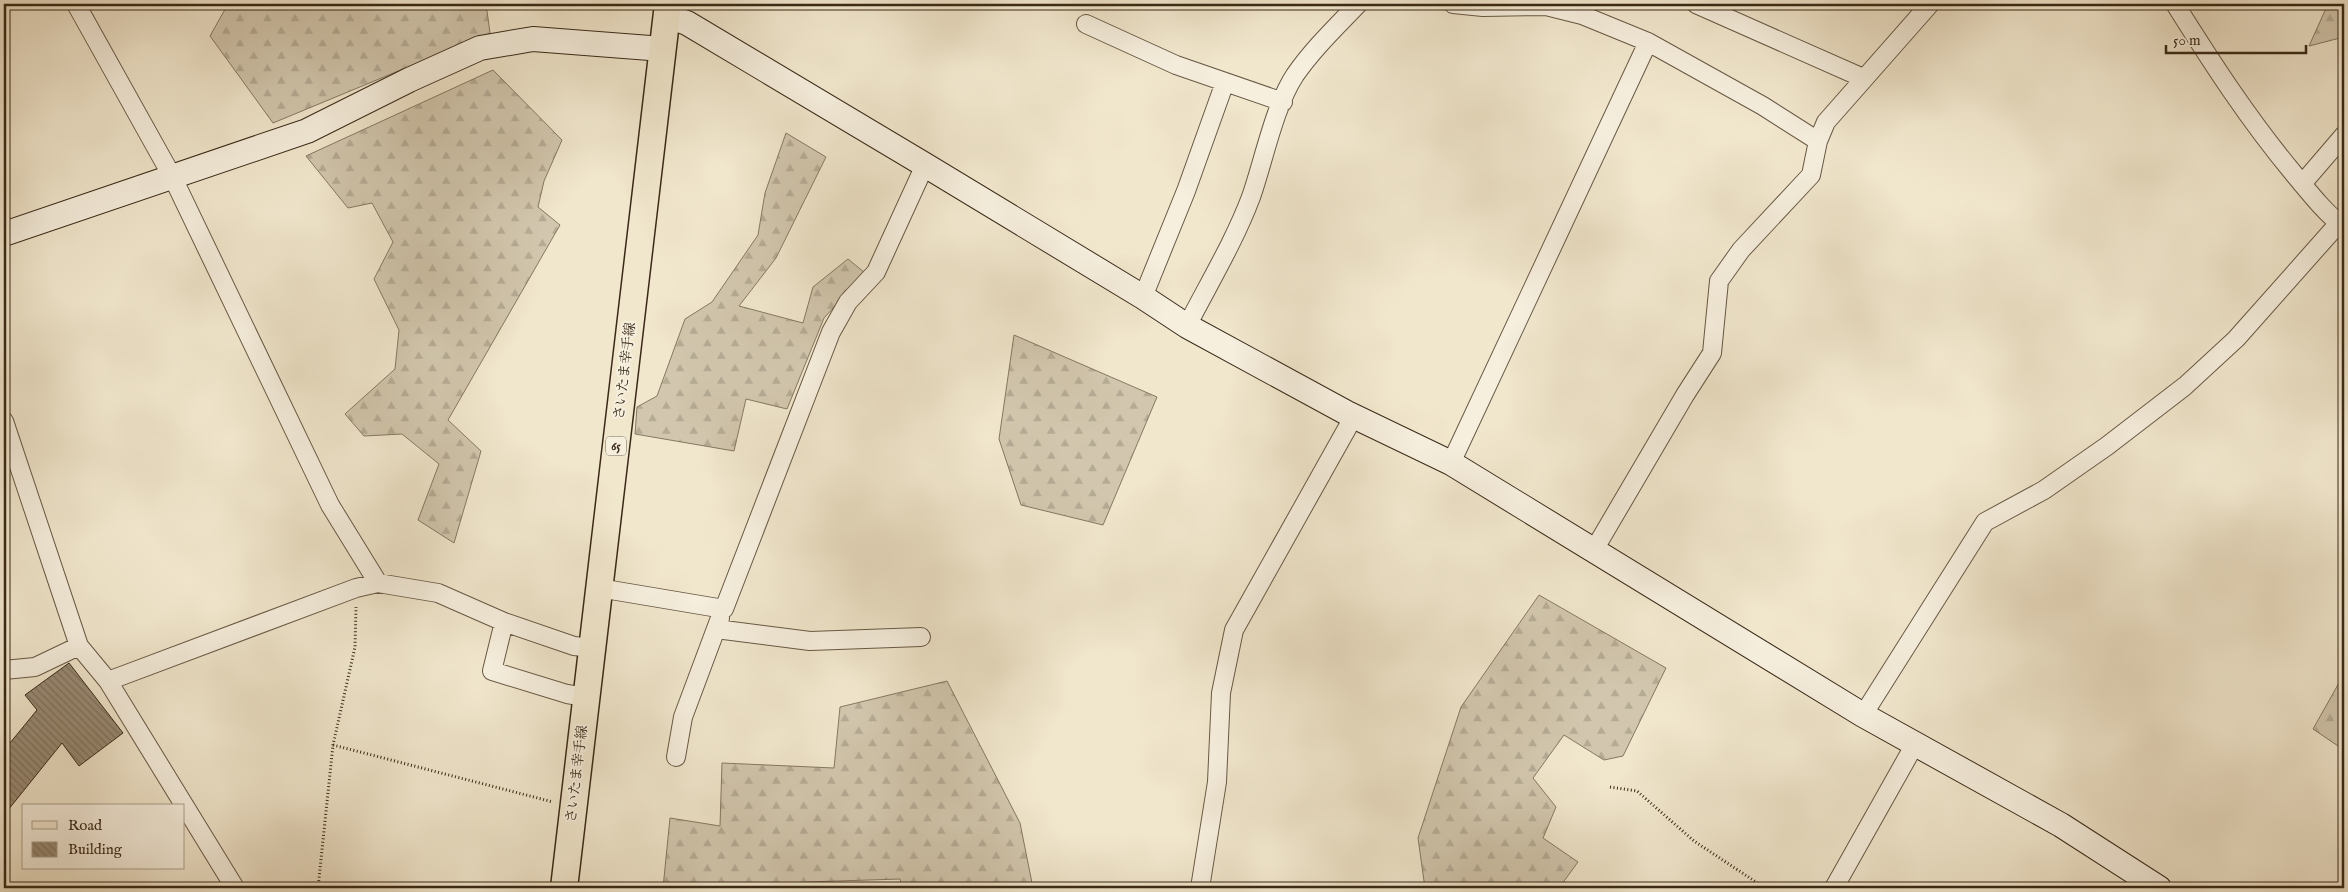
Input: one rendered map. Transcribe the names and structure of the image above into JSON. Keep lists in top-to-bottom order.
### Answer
{
  "streets": {
    "main road": ["さいたま幸手線", "65"]
  },
  "legend": ["Road", "Building"],
  "scale_bar": "50 m"
}
